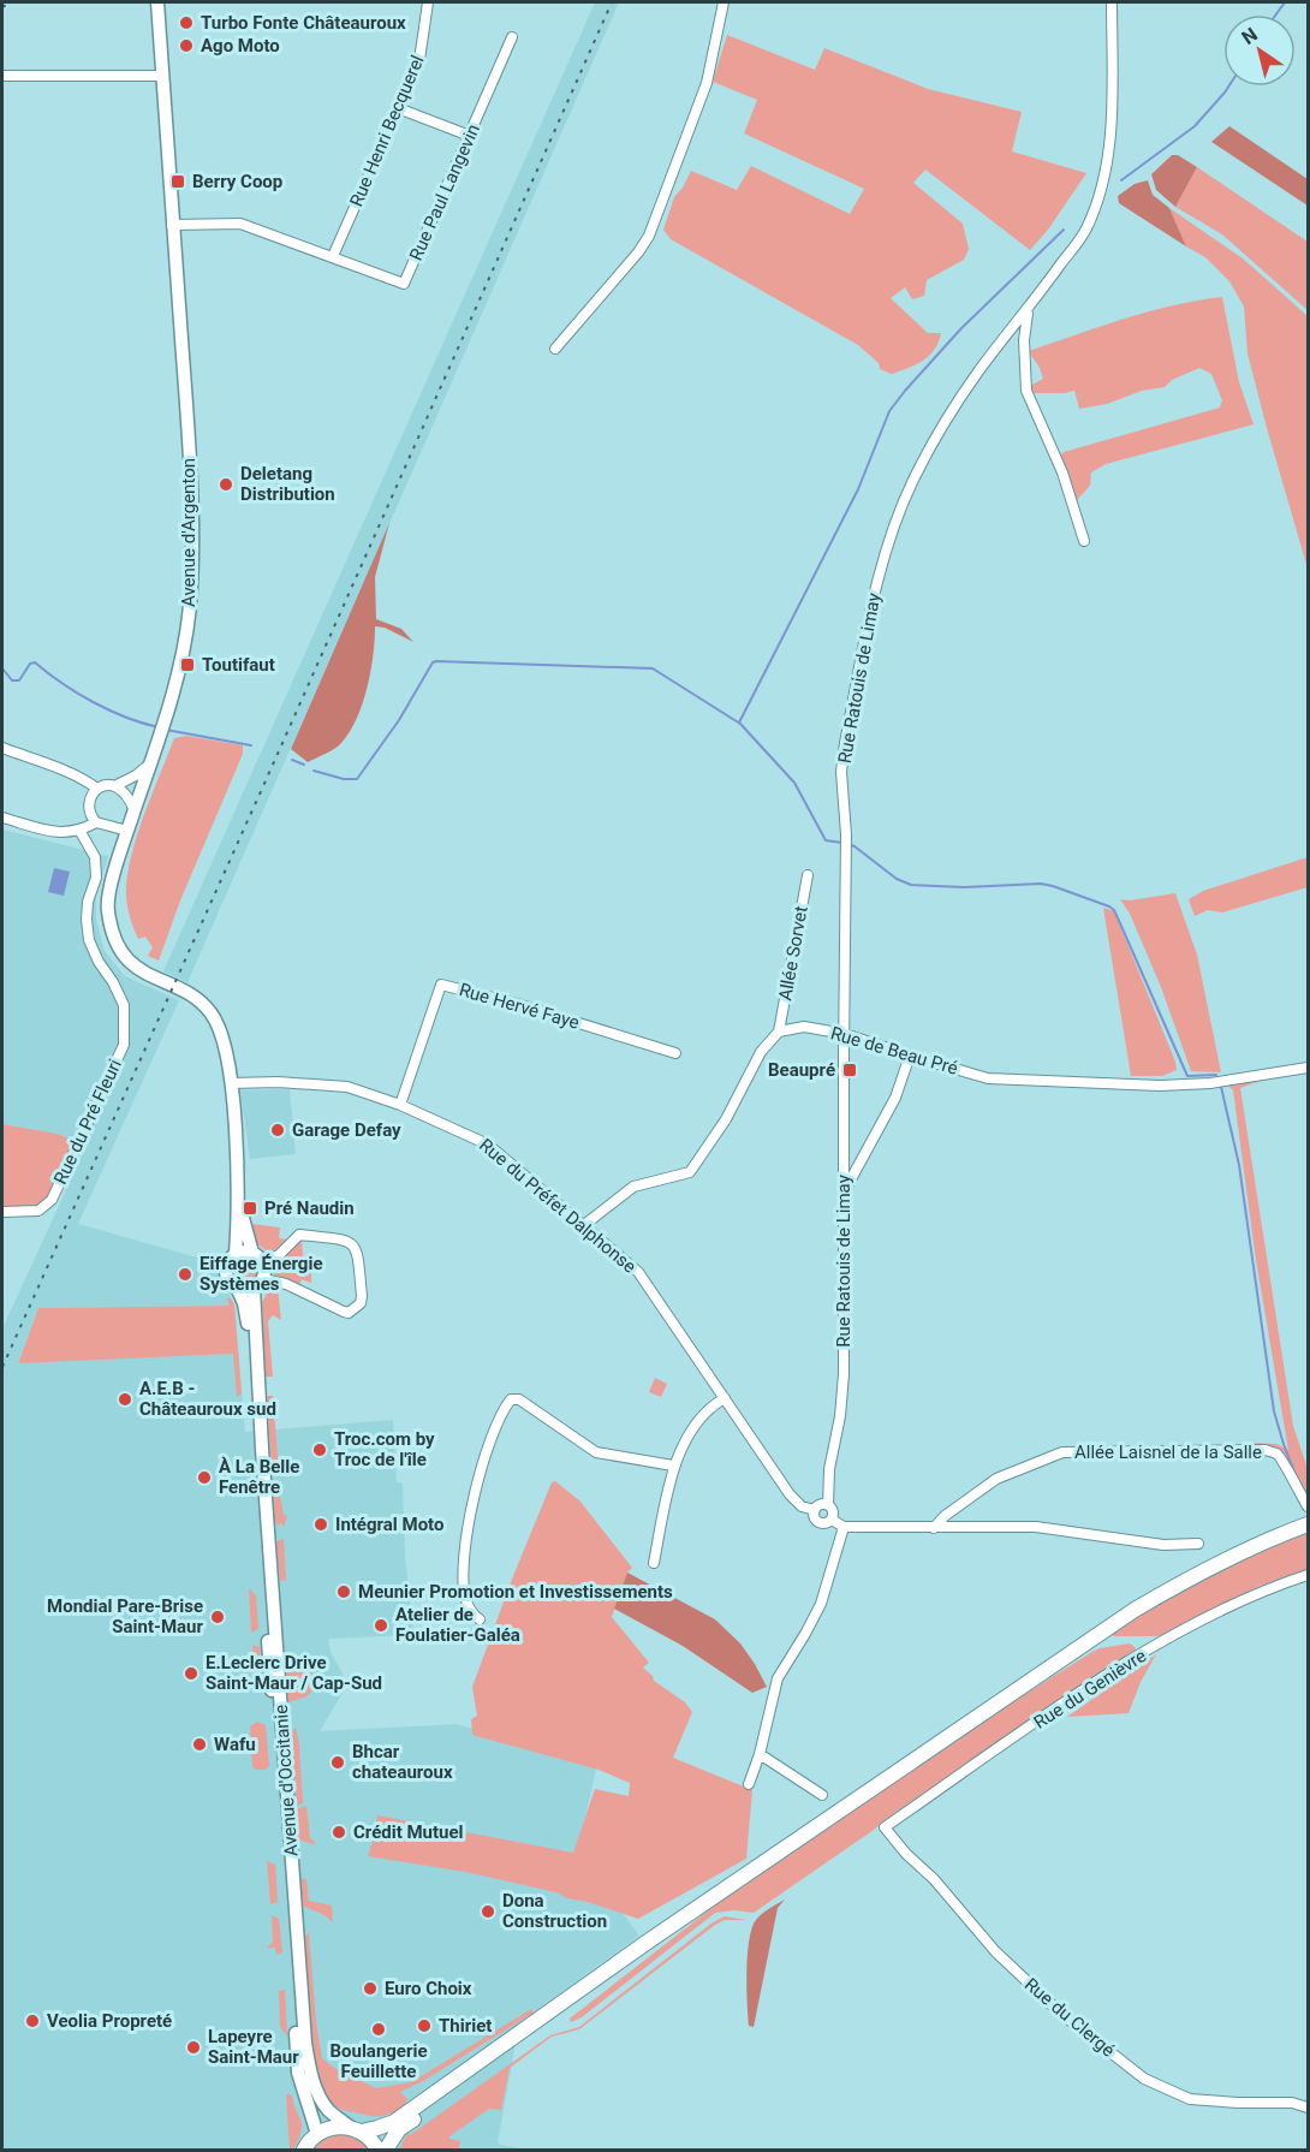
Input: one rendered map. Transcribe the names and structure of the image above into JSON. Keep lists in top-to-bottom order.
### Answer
{
  "streets": {
    "main road": ["Avenue d'Argenton", "Avenue d'Occitanie"],
    "street": [
      "Rue Henri Becquerel",
      "Rue Paul Langevin",
      "Rue Ratouis de Limay",
      "Allée Sorvet",
      "Rue Hervé Faye",
      "Rue de Beau Pré",
      "Rue du Pré Fleuri",
      "Rue du Préfet Dalphonse",
      "Allée Laisnel de la Salle",
      "Rue du Genièvre",
      "Rue du Clergé"
    ]
  },
  "crossings": [
    ["Rue Henri Becquerel", "Rue Paul Langevin"],
    ["Rue Paul Langevin", "Avenue d'Argenton"],
    ["Avenue d'Argenton", "Rue du Préfet Dalphonse"],
    ["Avenue d'Argenton", "Avenue d'Occitanie"],
    ["Rue Ratouis de Limay", "Rue de Beau Pré"],
    ["Rue Ratouis de Limay", "Rue du Préfet Dalphonse"],
    ["Allée Sorvet", "Rue de Beau Pré"],
    ["Rue Hervé Faye", "Rue du Préfet Dalphonse"],
    ["Rue du Préfet Dalphonse", "Avenue d'Occitanie"],
    ["Rue du Genièvre", "Rue du Clergé"]
  ],
  "places": {
    "other": [
      "Turbo Fonte Châteauroux",
      "Ago Moto",
      "Deletang Distribution",
      "Garage Defay",
      "Eiffage Énergie Systèmes",
      "A.E.B - Châteauroux sud",
      "Troc.com by Troc de l'île",
      "À La Belle Fenêtre",
      "Intégral Moto",
      "Meunier Promotion et Investissements",
      "Mondial Pare-Brise Saint-Maur",
      "Atelier de Foulatier-Galéa",
      "E.Leclerc Drive Saint-Maur / Cap-Sud",
      "Wafu",
      "Bhcar chateauroux",
      "Crédit Mutuel",
      "Dona Construction",
      "Euro Choix",
      "Veolia Propreté",
      "Thiriet",
      "Boulangerie Feuillette",
      "Lapeyre Saint-Maur"
    ],
    "transit": [
      "Berry Coop",
      "Toutifaut",
      "Beaupré",
      "Pré Naudin"
    ]
  },
  "north": "top left"
}
